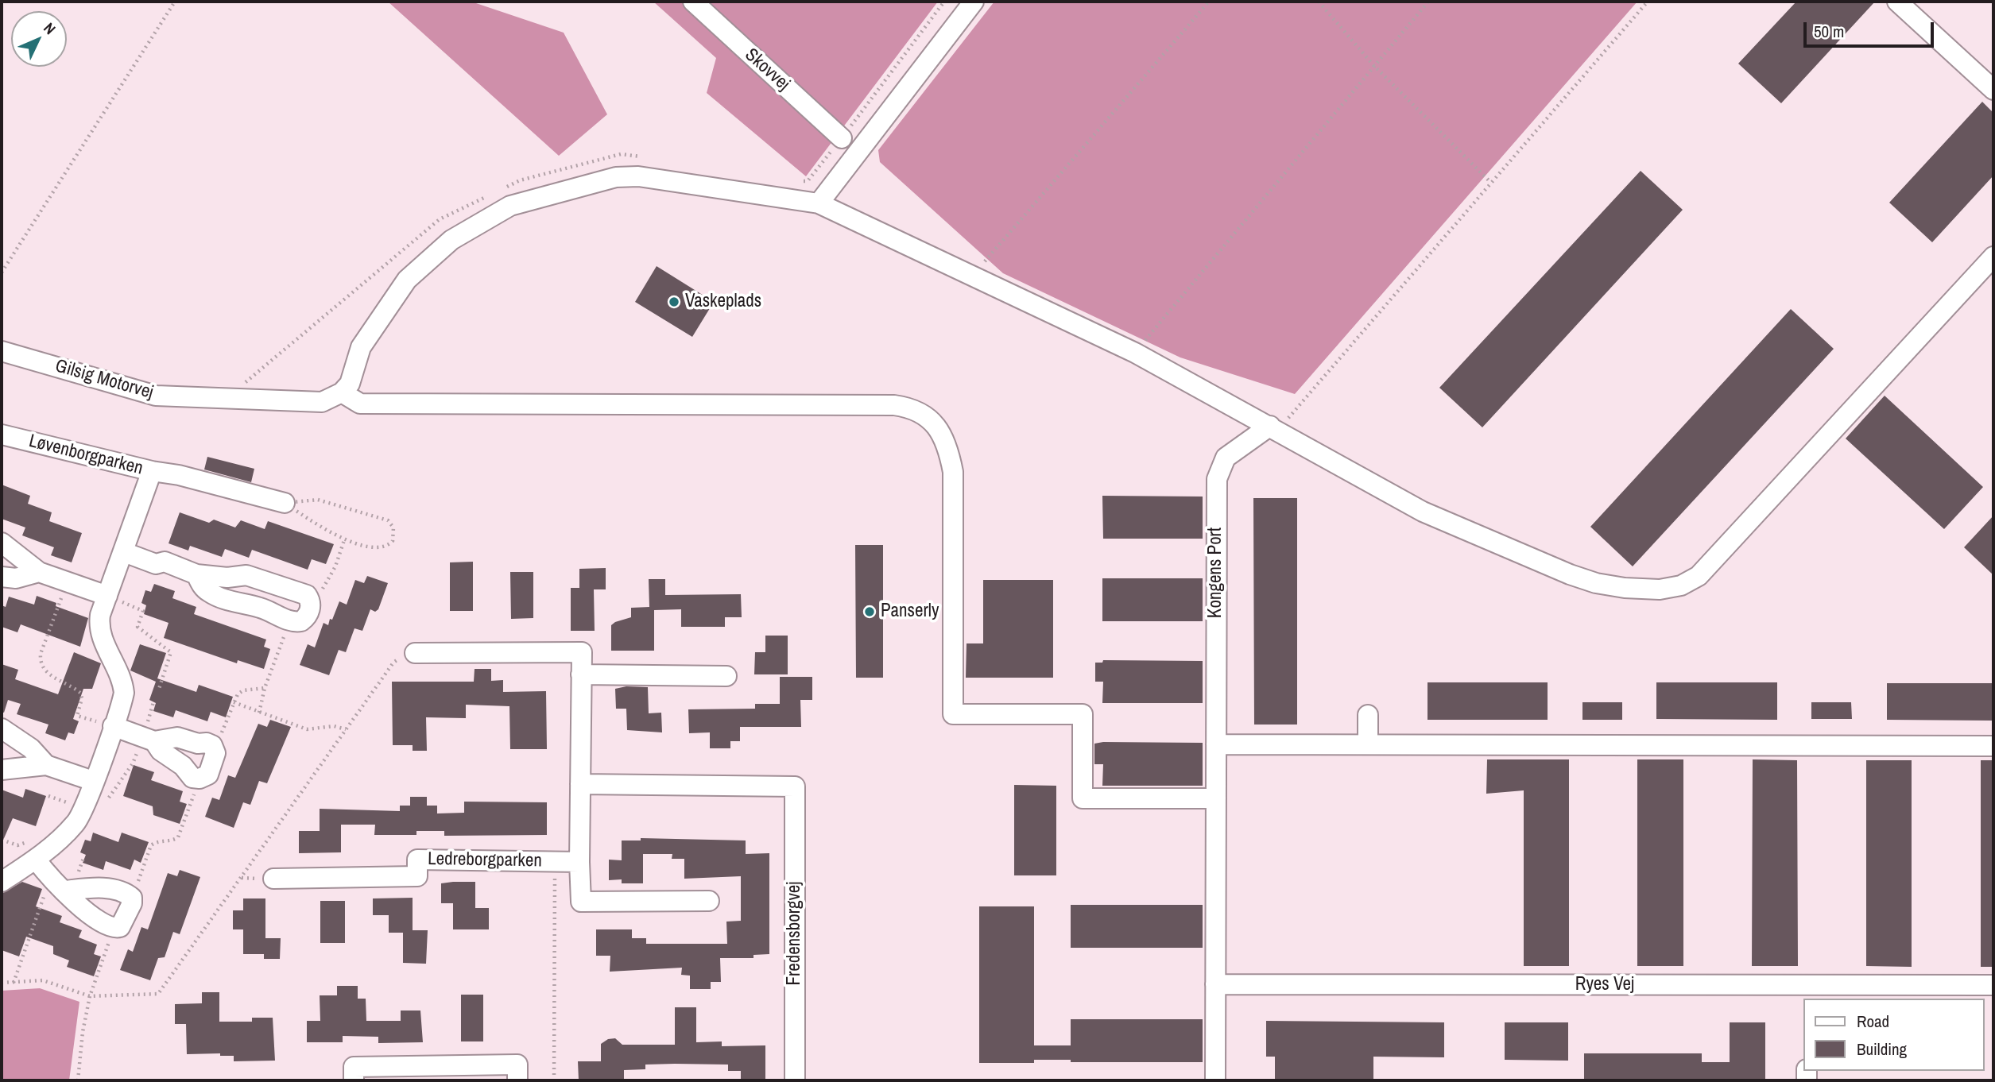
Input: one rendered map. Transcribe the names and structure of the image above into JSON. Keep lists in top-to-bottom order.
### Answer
{
  "streets": {
    "street": [
      "Skovvej",
      "Gilsig Motorvej",
      "Løvenborgparken",
      "Kongens Port",
      "Ledreborgparken",
      "Fredensborgvej",
      "Ryes Vej"
    ]
  },
  "crossings": [
    ["Kongens Port", "Ryes Vej"]
  ],
  "places": ["Vaskeplads", "Panserly"],
  "legend": ["Road", "Building"],
  "scale_bar": "50 m",
  "north": "top right"
}
